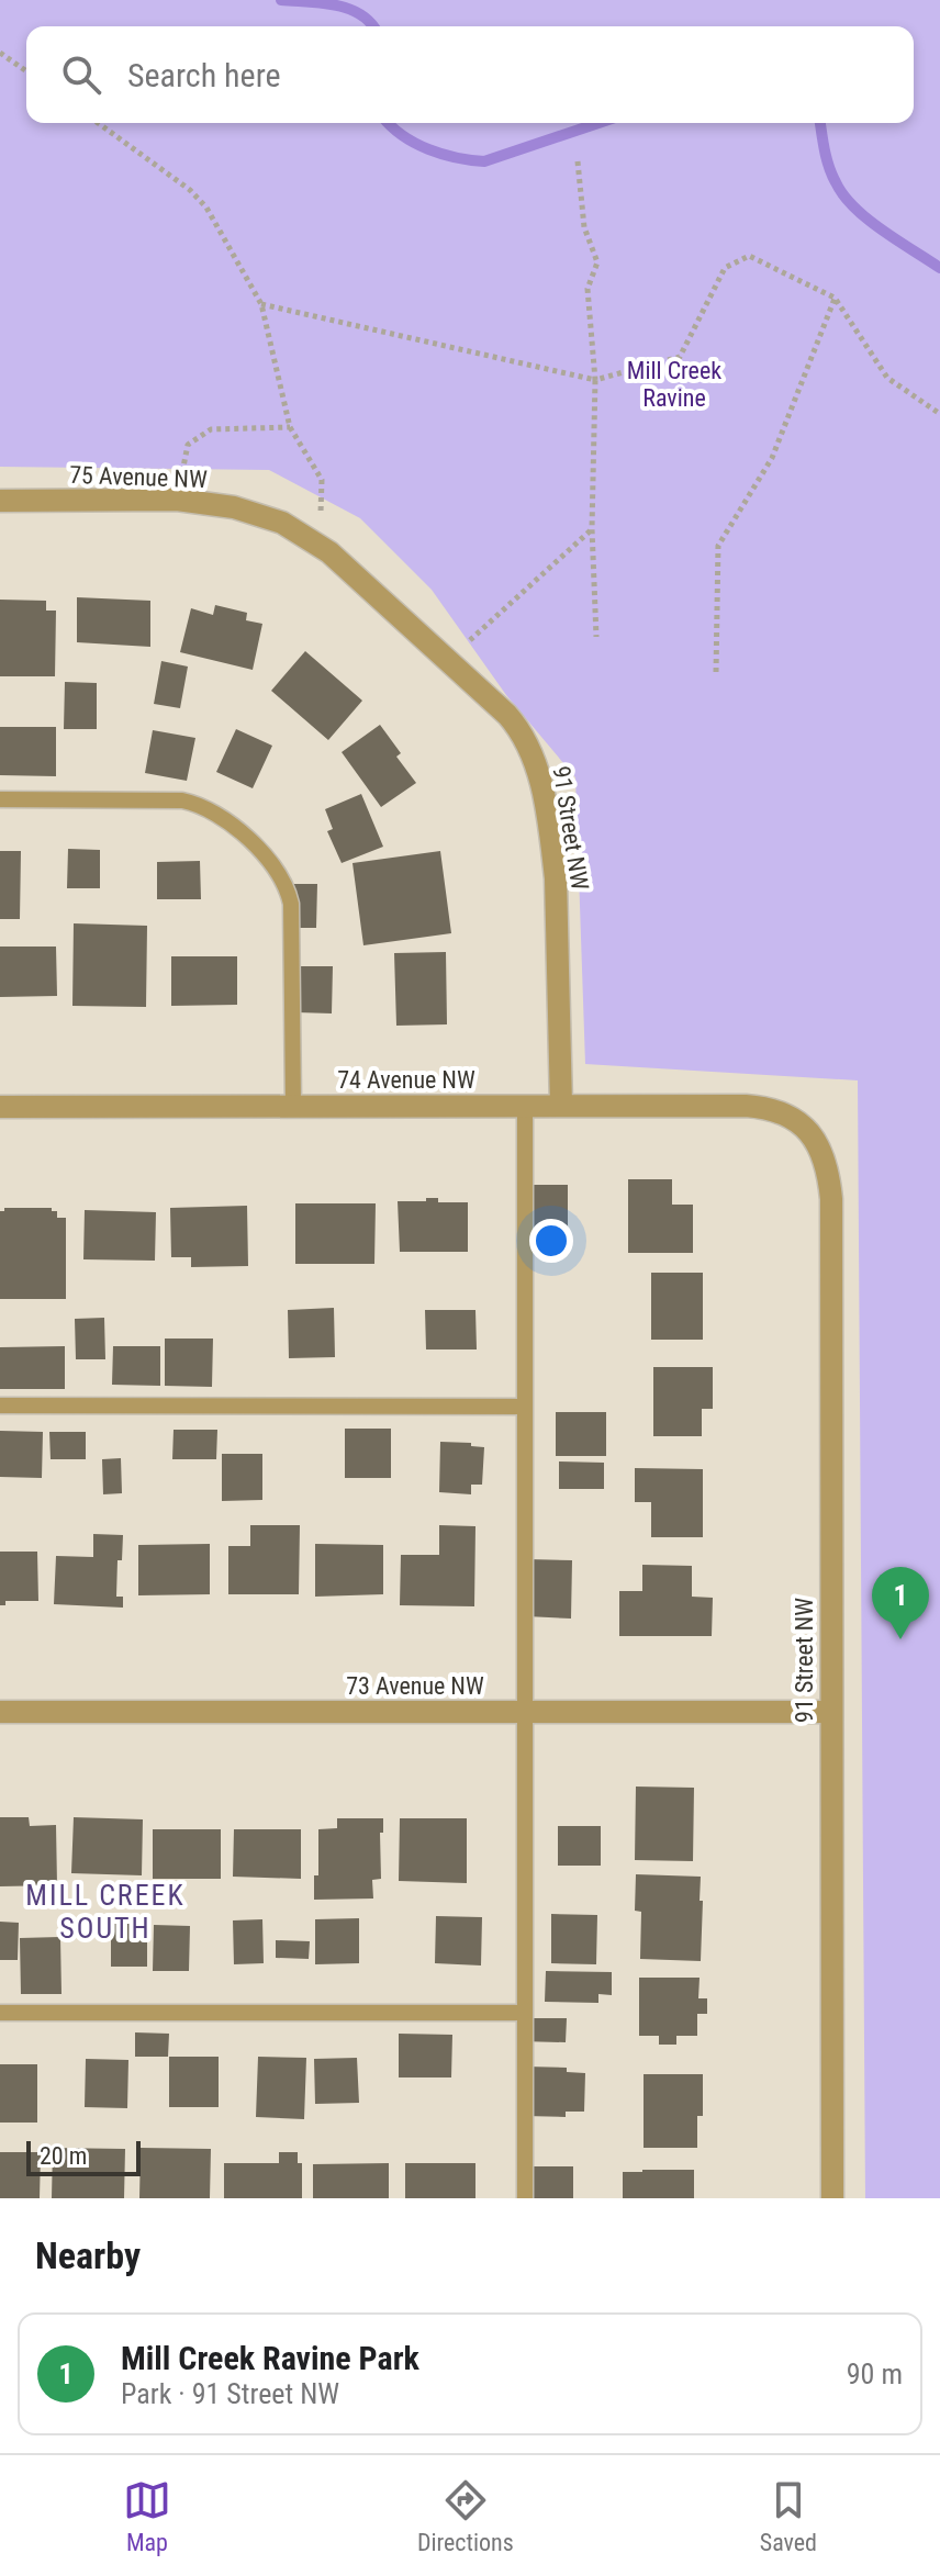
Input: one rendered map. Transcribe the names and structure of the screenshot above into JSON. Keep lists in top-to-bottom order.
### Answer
{
  "streets": {
    "street": [
      "75 Avenue NW",
      "91 Street NW",
      "74 Avenue NW",
      "73 Avenue NW"
    ]
  },
  "crossings": [
    ["75 Avenue NW", "91 Street NW"],
    ["91 Street NW", "74 Avenue NW"],
    ["91 Street NW", "73 Avenue NW"]
  ],
  "districts": ["MILL CREEK SOUTH"],
  "parks": ["Mill Creek Ravine"],
  "scale_bar": "20 m",
  "page": {
    "search": "Search here",
    "pins": "1",
    "scale": "20 m",
    "heading": "Nearby",
    "list": [
      {
        "mark": "1",
        "name": "Mill Creek Ravine Park",
        "note": "Park · 91 Street NW",
        "value": "90 m"
      }
    ],
    "nav": ["Map", "Directions", "Saved"]
  }
}
